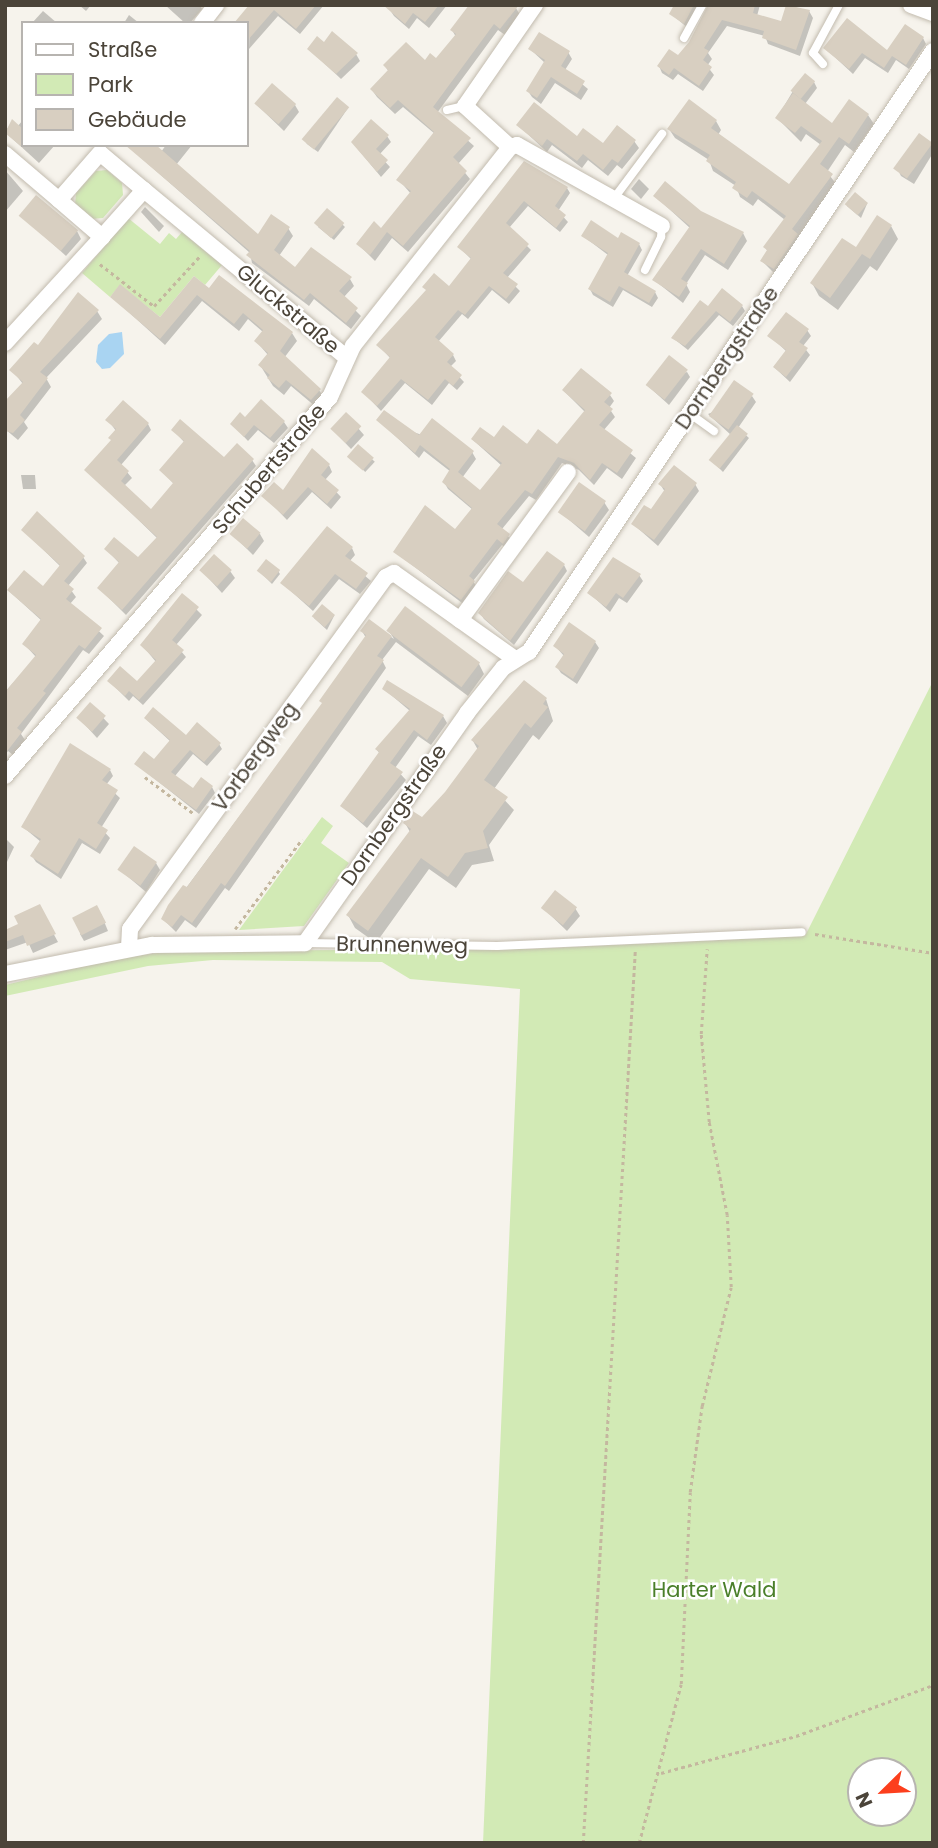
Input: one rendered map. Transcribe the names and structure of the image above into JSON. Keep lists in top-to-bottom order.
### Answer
{
  "streets": {
    "street": [
      "Gluckstraße",
      "Dornbergstraße",
      "Schubertstraße",
      "Vorbergweg",
      "Brunnenweg"
    ]
  },
  "crossings": [
    ["Gluckstraße", "Schubertstraße"],
    ["Dornbergstraße", "Brunnenweg"],
    ["Vorbergweg", "Brunnenweg"]
  ],
  "parks": ["Harter Wald"],
  "legend": ["Straße", "Park", "Gebäude"],
  "north": "bottom left"
}
